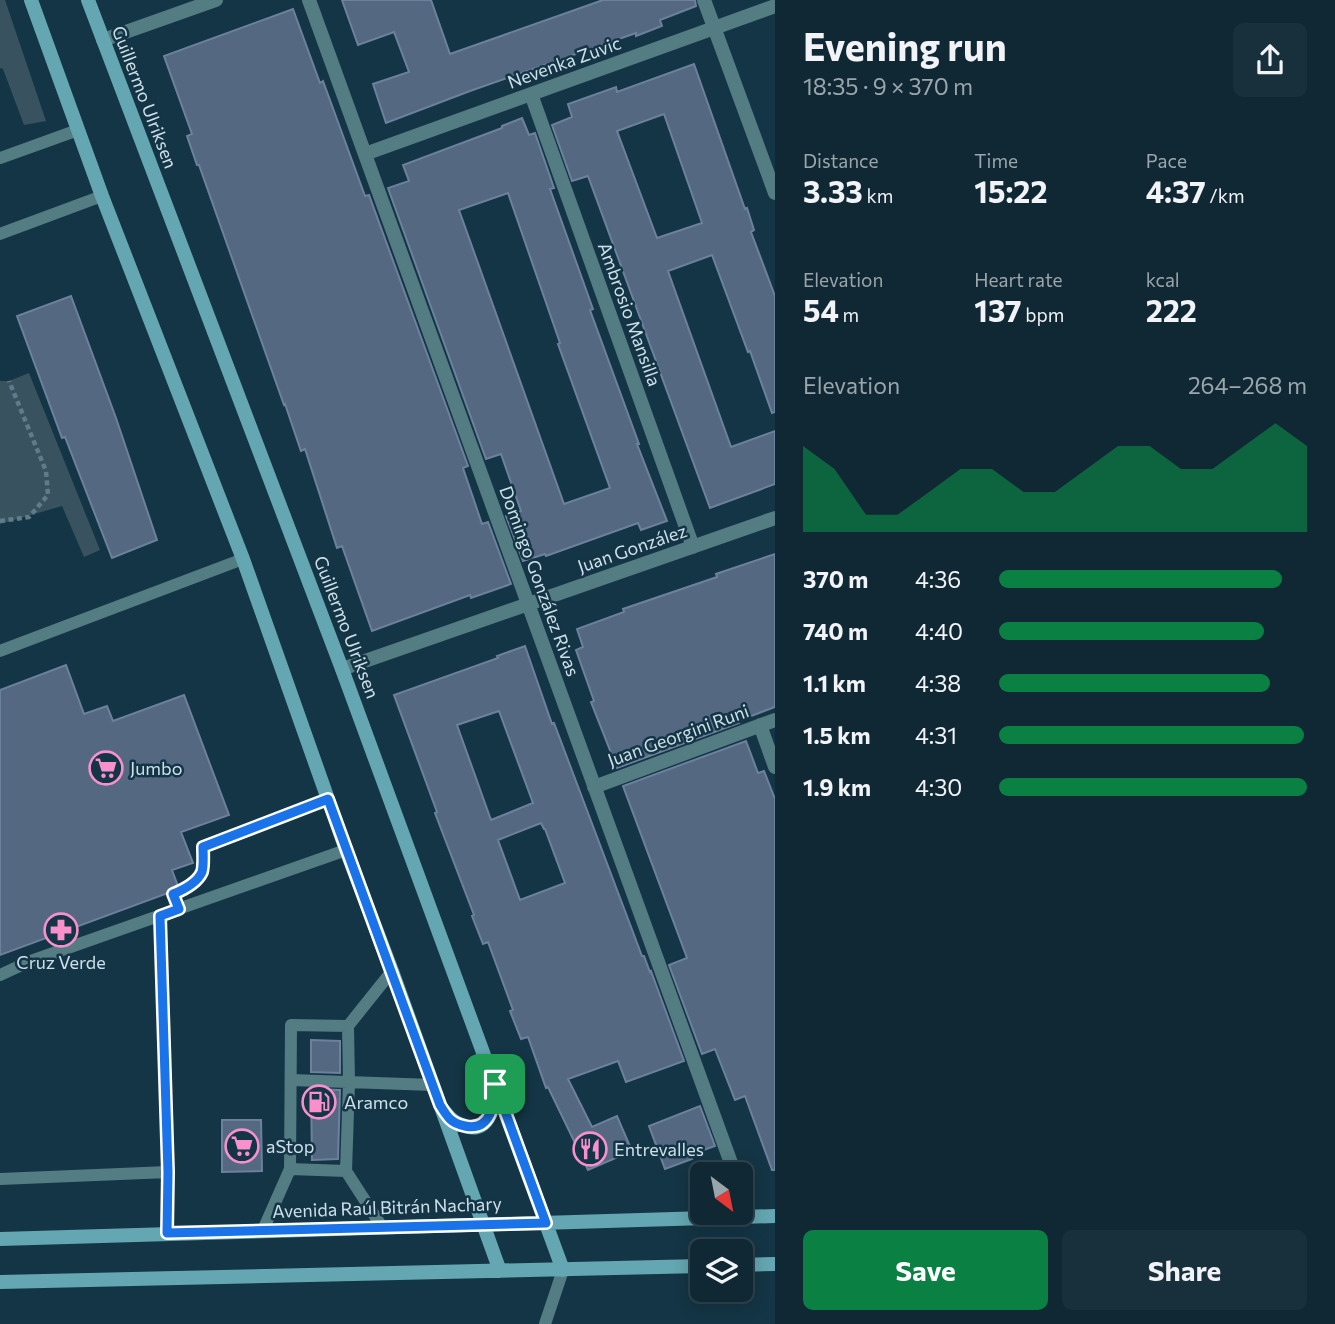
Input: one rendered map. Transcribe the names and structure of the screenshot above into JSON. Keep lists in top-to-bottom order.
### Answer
{
  "streets": {
    "main road": ["Guillermo Ulriksen", "Avenida Raúl Bitrán Nachary"],
    "street": [
      "Nevenka Zuvic",
      "Ambrosio Mansilla",
      "Juan González",
      "Domingo González Rivas",
      "Juan Georgini Runi"
    ]
  },
  "crossings": [
    ["Nevenka Zuvic", "Ambrosio Mansilla"],
    ["Nevenka Zuvic", "Domingo González Rivas"],
    ["Guillermo Ulriksen", "Juan González"],
    ["Guillermo Ulriksen", "Avenida Raúl Bitrán Nachary"],
    ["Ambrosio Mansilla", "Juan González"],
    ["Juan González", "Domingo González Rivas"],
    ["Domingo González Rivas", "Juan Georgini Runi"]
  ],
  "places": {
    "supermarket": ["Jumbo", "aStop"],
    "pharmacy": ["Cruz Verde"],
    "fuel station": ["Aramco"],
    "restaurant": ["Entrevalles"]
  },
  "north": "bottom right",
  "page": {
    "heading": ["Evening run", "18:35 · 9 × 370 m"],
    "stats": [
      ["Distance", "3.33 km"],
      ["Time", "15:22"],
      ["Pace", "4:37 /km"],
      ["Elevation", "54 m"],
      ["Heart rate", "137 bpm"],
      ["kcal", "222"]
    ],
    "chart": ["Elevation", "264–268 m"],
    "list": [
      {
        "name": "370 m",
        "note": "4:36"
      },
      {
        "name": "740 m",
        "note": "4:40"
      },
      {
        "name": "1.1 km",
        "note": "4:38"
      },
      {
        "name": "1.5 km",
        "note": "4:31"
      },
      {
        "name": "1.9 km",
        "note": "4:30"
      }
    ],
    "buttons": ["Save", "Share"]
  }
}
